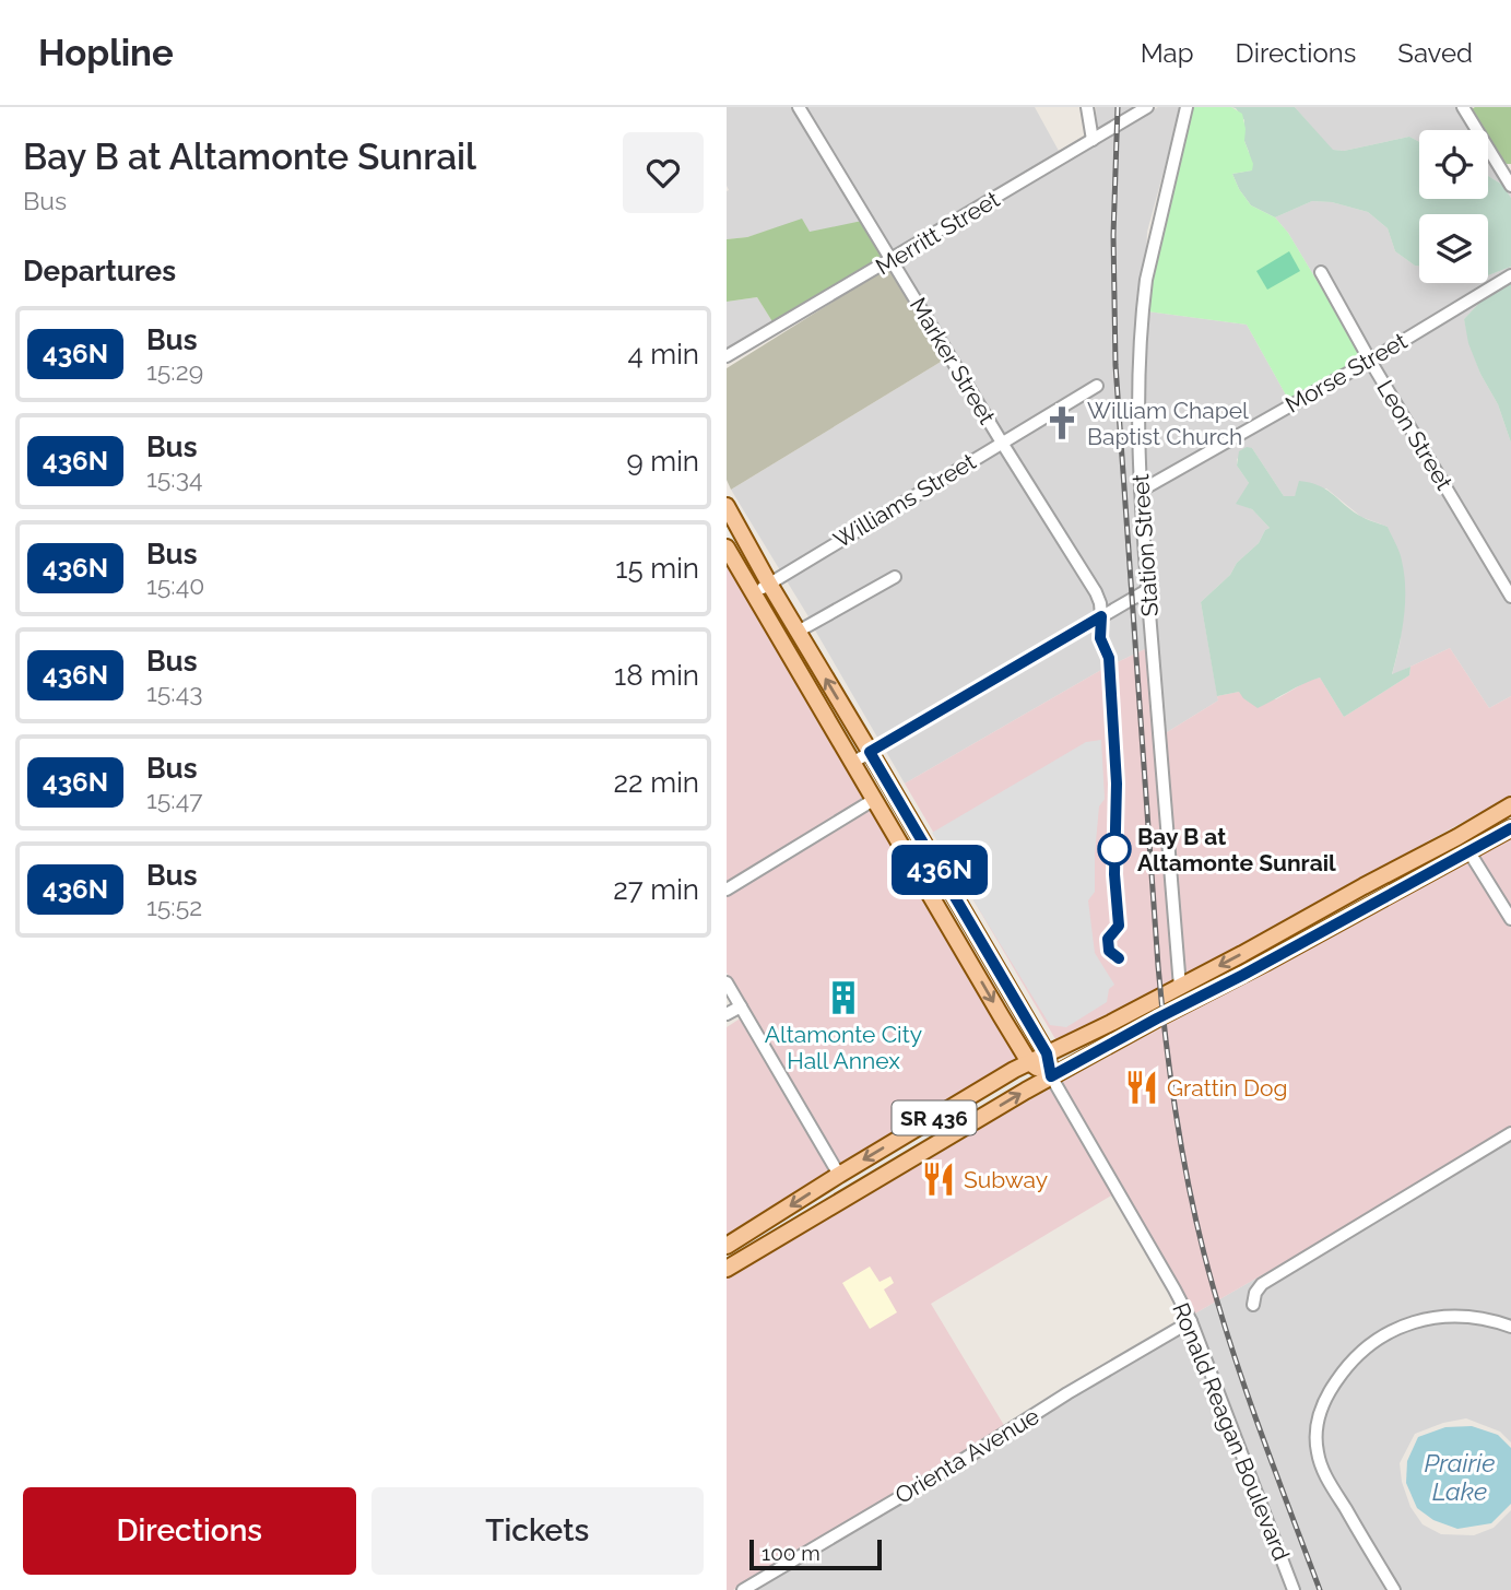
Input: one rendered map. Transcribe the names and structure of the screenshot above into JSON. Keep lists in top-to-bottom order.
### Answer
{
  "streets": {
    "main road": ["SR 436", "Ronald Reagan Boulevard"],
    "street": [
      "Merritt Street",
      "Marker Street",
      "Morse Street",
      "Leon Street",
      "Williams Street",
      "Station Street",
      "Orienta Avenue"
    ]
  },
  "crossings": [
    ["Merritt Street", "Marker Street"],
    ["Marker Street", "Williams Street"],
    ["Morse Street", "Leon Street"],
    ["Morse Street", "Station Street"],
    ["Williams Street", "Ronald Reagan Boulevard"],
    ["Station Street", "SR 436"],
    ["SR 436", "Ronald Reagan Boulevard"],
    ["Ronald Reagan Boulevard", "Orienta Avenue"]
  ],
  "water": ["Prairie Lake"],
  "places": {
    "church": ["William Chapel Baptist Church"],
    "other": ["Bay B at Altamonte Sunrail"],
    "building": ["Altamonte City Hall Annex"],
    "restaurant": ["Grattin Dog", "Subway"]
  },
  "lines": ["bus line 436N"],
  "scale_bar": "100 m",
  "page": {
    "header": "Hopline",
    "nav": ["Map", "Directions", "Saved"],
    "heading": [
      ["Bay B at Altamonte Sunrail", "Bus"],
      "Departures"
    ],
    "on_map": "436N",
    "list": [
      {
        "mark": "436N",
        "name": "Bus",
        "note": "15:29",
        "value": "4 min"
      },
      {
        "mark": "436N",
        "name": "Bus",
        "note": "15:34",
        "value": "9 min"
      },
      {
        "mark": "436N",
        "name": "Bus",
        "note": "15:40",
        "value": "15 min"
      },
      {
        "mark": "436N",
        "name": "Bus",
        "note": "15:43",
        "value": "18 min"
      },
      {
        "mark": "436N",
        "name": "Bus",
        "note": "15:47",
        "value": "22 min"
      },
      {
        "mark": "436N",
        "name": "Bus",
        "note": "15:52",
        "value": "27 min"
      }
    ],
    "buttons": ["Directions", "Tickets"],
    "scale": "100 m"
  }
}
